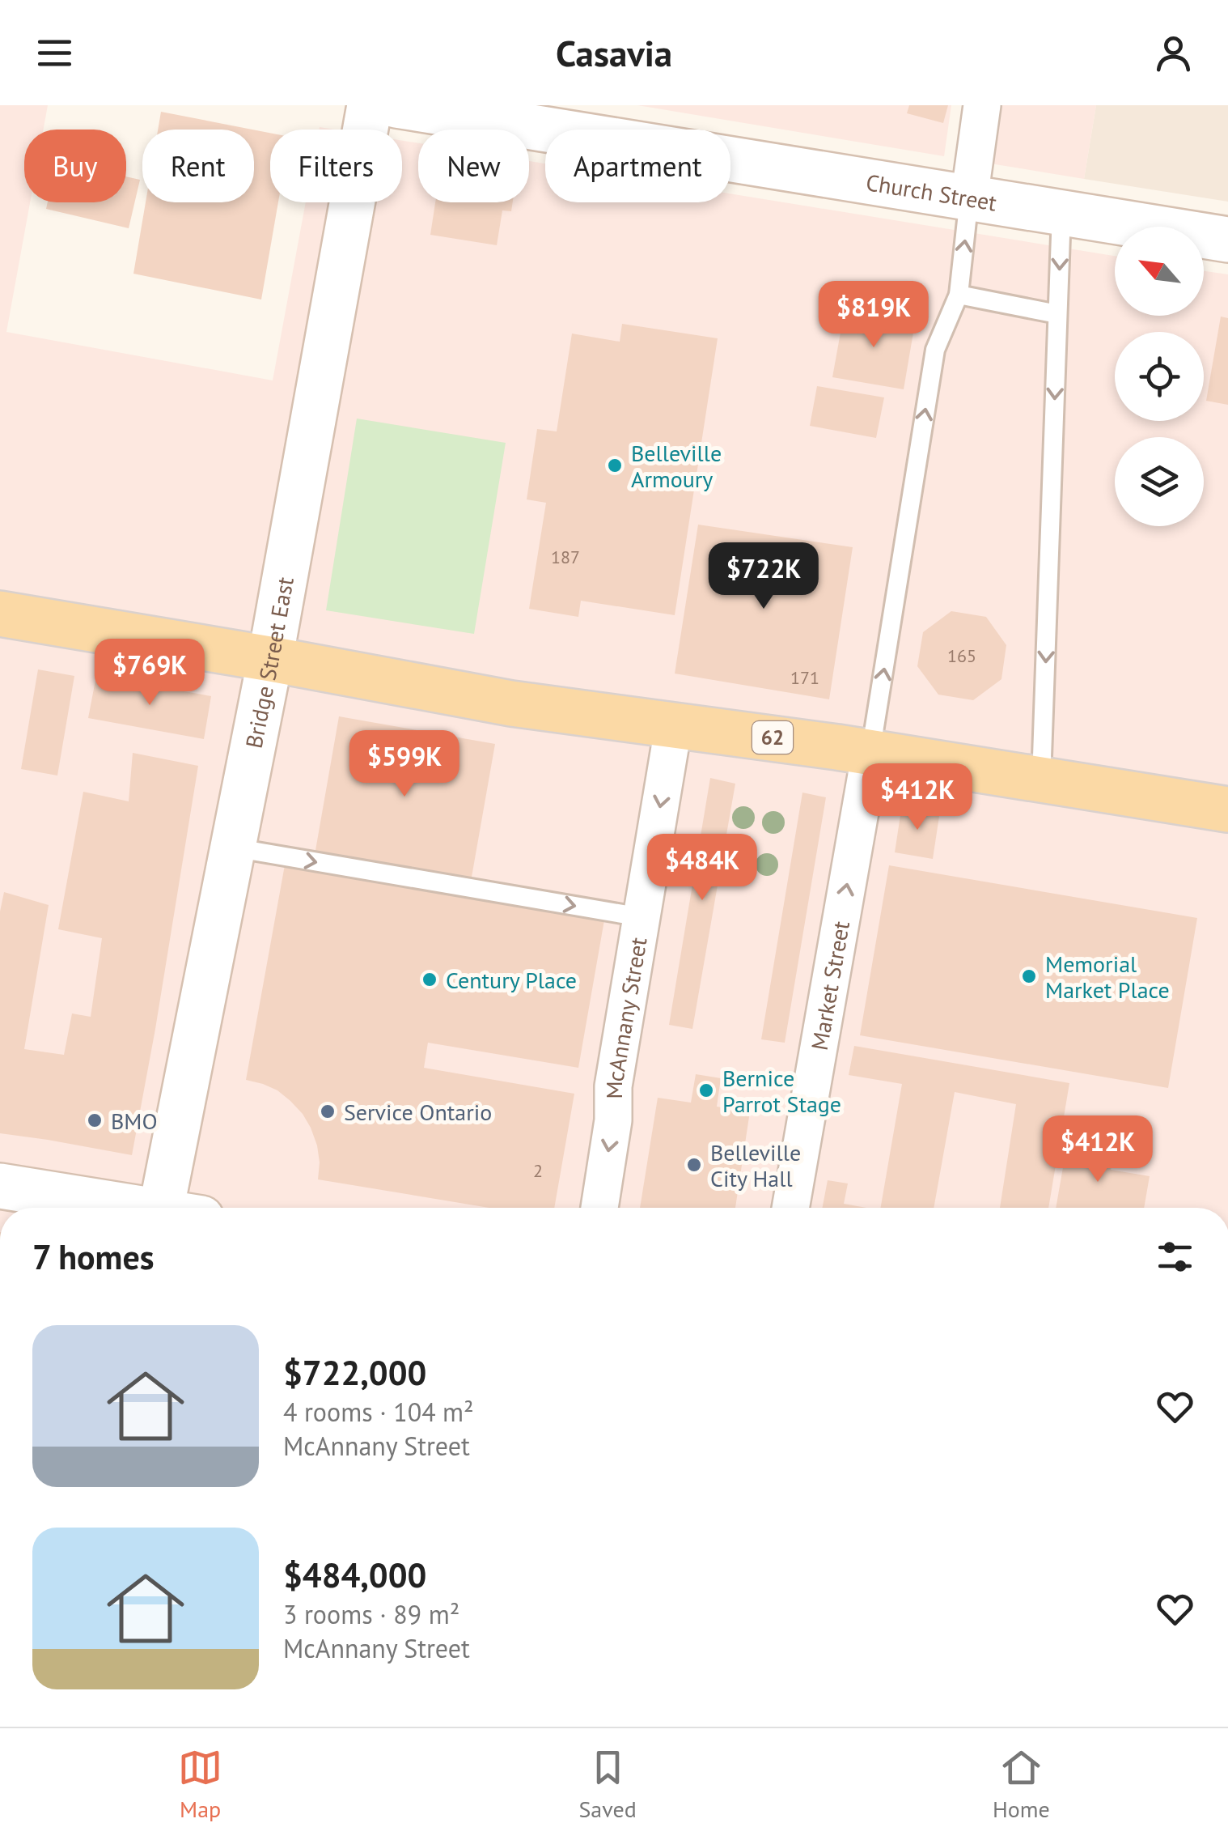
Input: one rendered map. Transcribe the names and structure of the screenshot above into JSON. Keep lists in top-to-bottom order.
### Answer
{
  "streets": {
    "main road": ["62"],
    "street": [
      "Church Street",
      "Bridge Street East",
      "Market Street",
      "McAnnany Street"
    ]
  },
  "crossings": [
    ["Bridge Street East", "62"],
    ["62", "Market Street"],
    ["62", "McAnnany Street"]
  ],
  "one_way": ["Market Street", "McAnnany Street"],
  "places": [
    "Belleville Armoury",
    "Memorial Market Place",
    "Century Place",
    "Bernice Parrot Stage",
    "Service Ontario",
    "BMO",
    "Belleville City Hall"
  ],
  "house_numbers": [
    "187",
    "165",
    "171",
    "2"
  ],
  "north": "top left",
  "page": {
    "header": "Casavia",
    "chip": [
      "Buy",
      "Rent",
      "Filters",
      "New",
      "Apartment"
    ],
    "price": [
      "$819K",
      "$722K",
      "$769K",
      "$599K",
      "$412K",
      "$484K",
      "$412K"
    ],
    "heading": "7 homes",
    "list": [
      {
        "name": "$722,000",
        "note": "4 rooms · 104 m² · McAnnany Street"
      },
      {
        "name": "$484,000",
        "note": "3 rooms · 89 m² · McAnnany Street"
      }
    ],
    "tabs": ["Map", "Saved", "Home"]
  }
}
